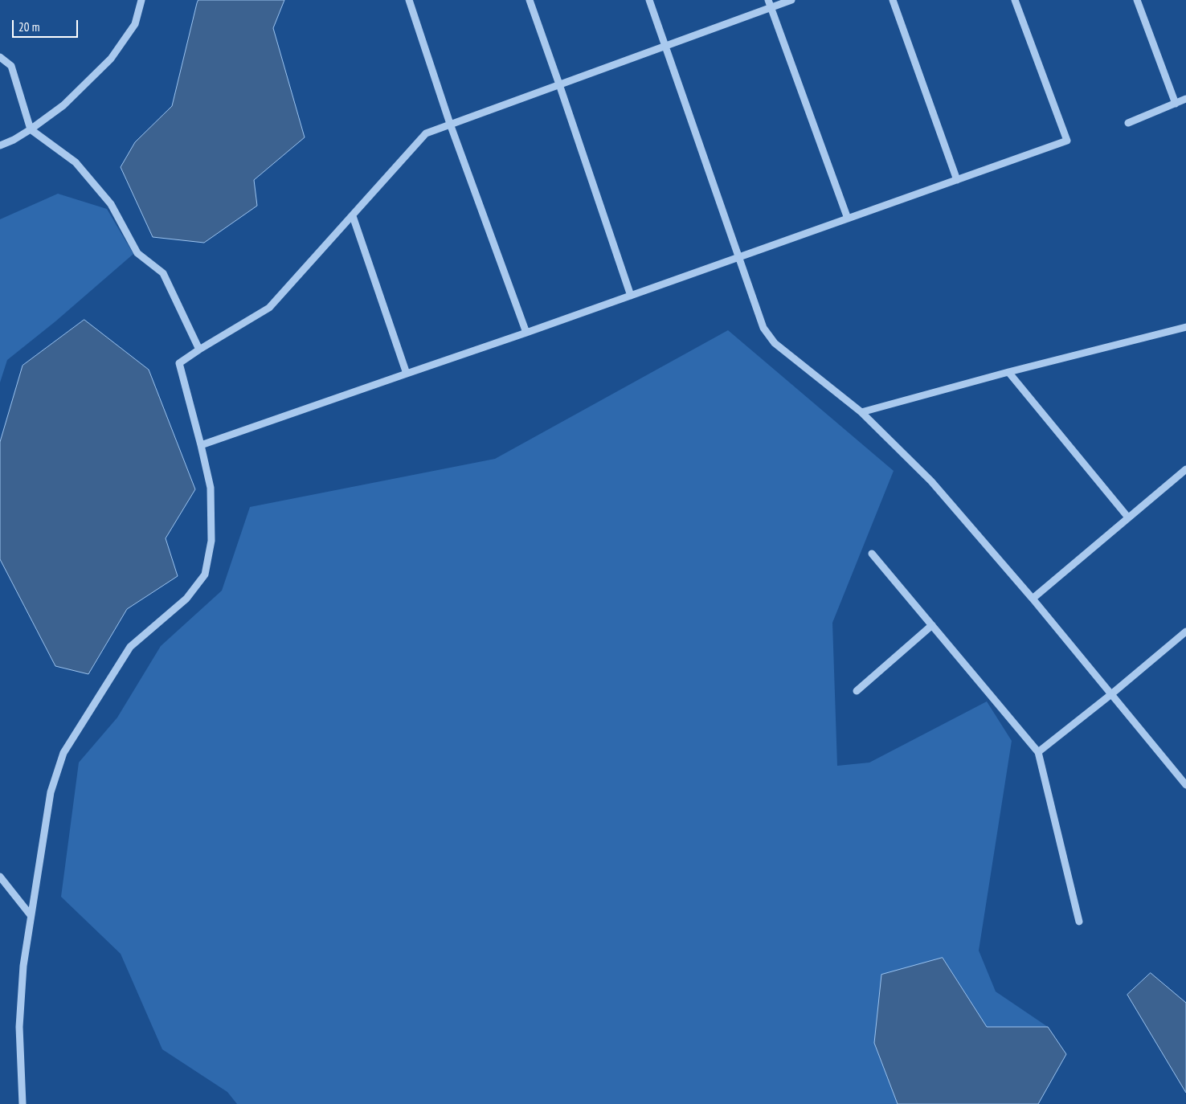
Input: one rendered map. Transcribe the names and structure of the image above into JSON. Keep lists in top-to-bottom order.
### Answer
{
  "scale_bar": "20 m"
}
